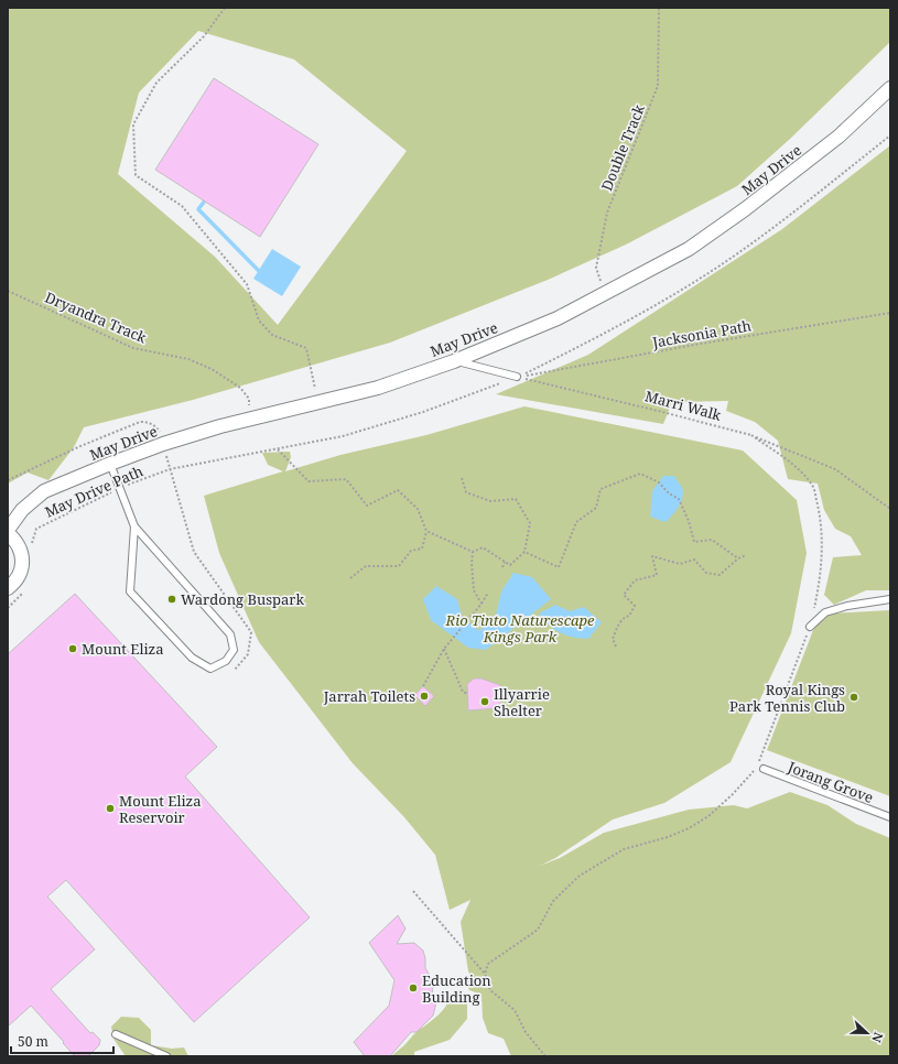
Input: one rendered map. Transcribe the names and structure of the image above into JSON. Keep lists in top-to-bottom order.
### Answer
{
  "streets": {
    "street": ["May Drive"],
    "lane": ["Jorang Grove"],
    "path": [
      "Double Track",
      "Dryandra Track",
      "Jacksonia Path",
      "Marri Walk",
      "May Drive Path"
    ]
  },
  "crossings": [
    ["Double Track", "May Drive"],
    ["May Drive", "Dryandra Track"],
    ["Jacksonia Path", "Marri Walk"]
  ],
  "parks": ["Rio Tinto Naturescape Kings Park"],
  "places": [
    "Wardong Buspark",
    "Mount Eliza",
    "Jarrah Toilets",
    "Royal Kings Park Tennis Club",
    "Illyarrie Shelter",
    "Mount Eliza Reservoir",
    "Education Building"
  ],
  "scale_bar": "50 m",
  "north": "right"
}
